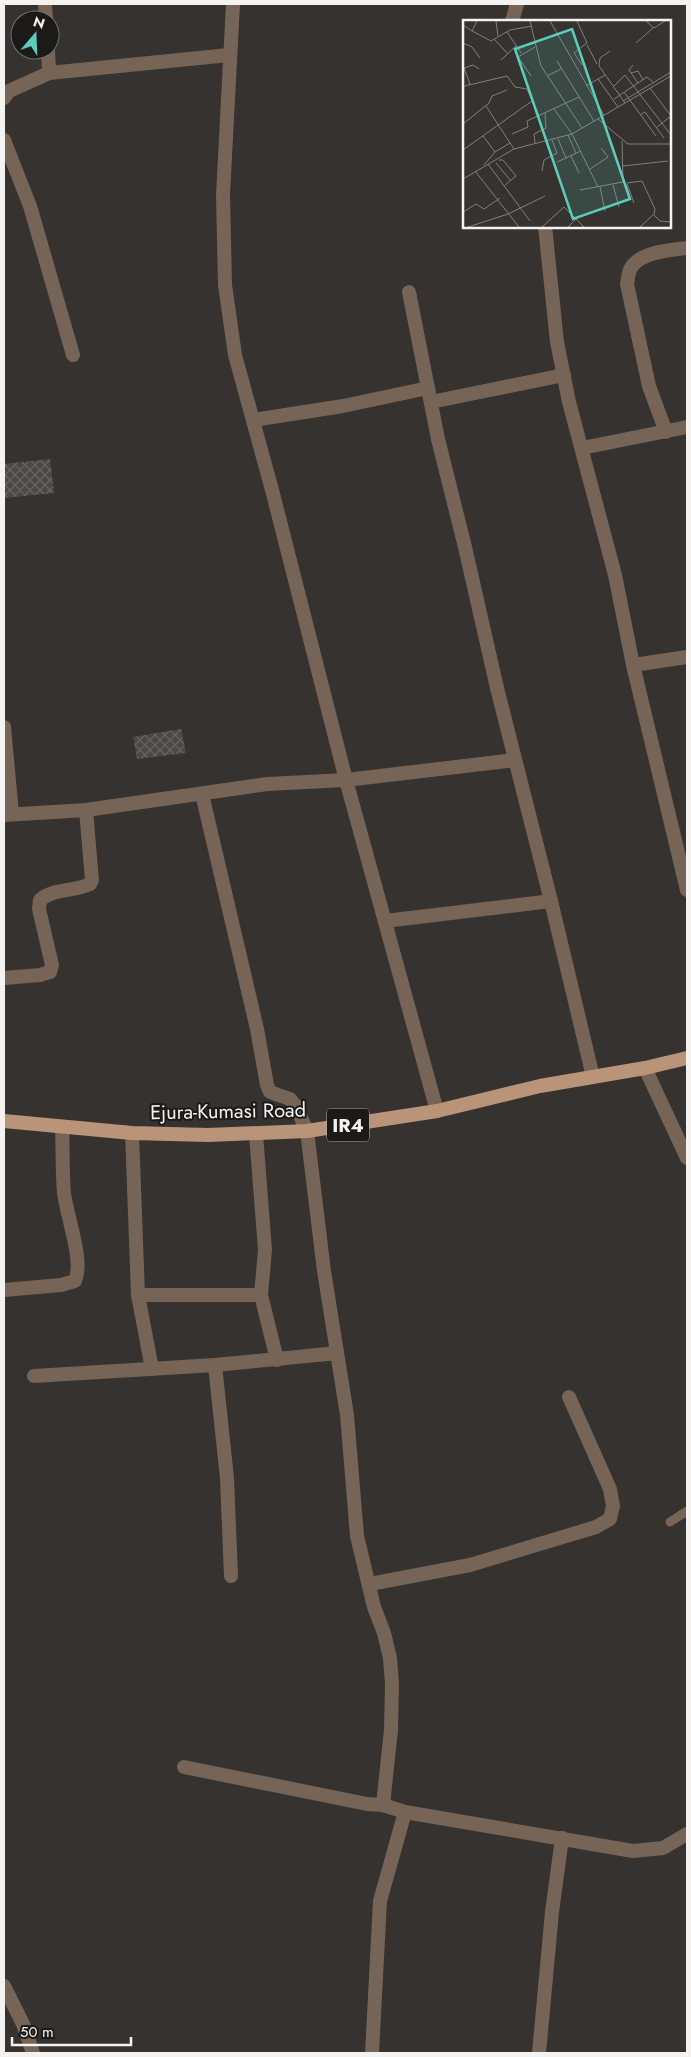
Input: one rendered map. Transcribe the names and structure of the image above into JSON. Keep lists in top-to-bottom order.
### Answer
{
  "streets": {
    "main road": ["Ejura-Kumasi Road", "IR4"]
  },
  "scale_bar": "50 m",
  "north": "top"
}
